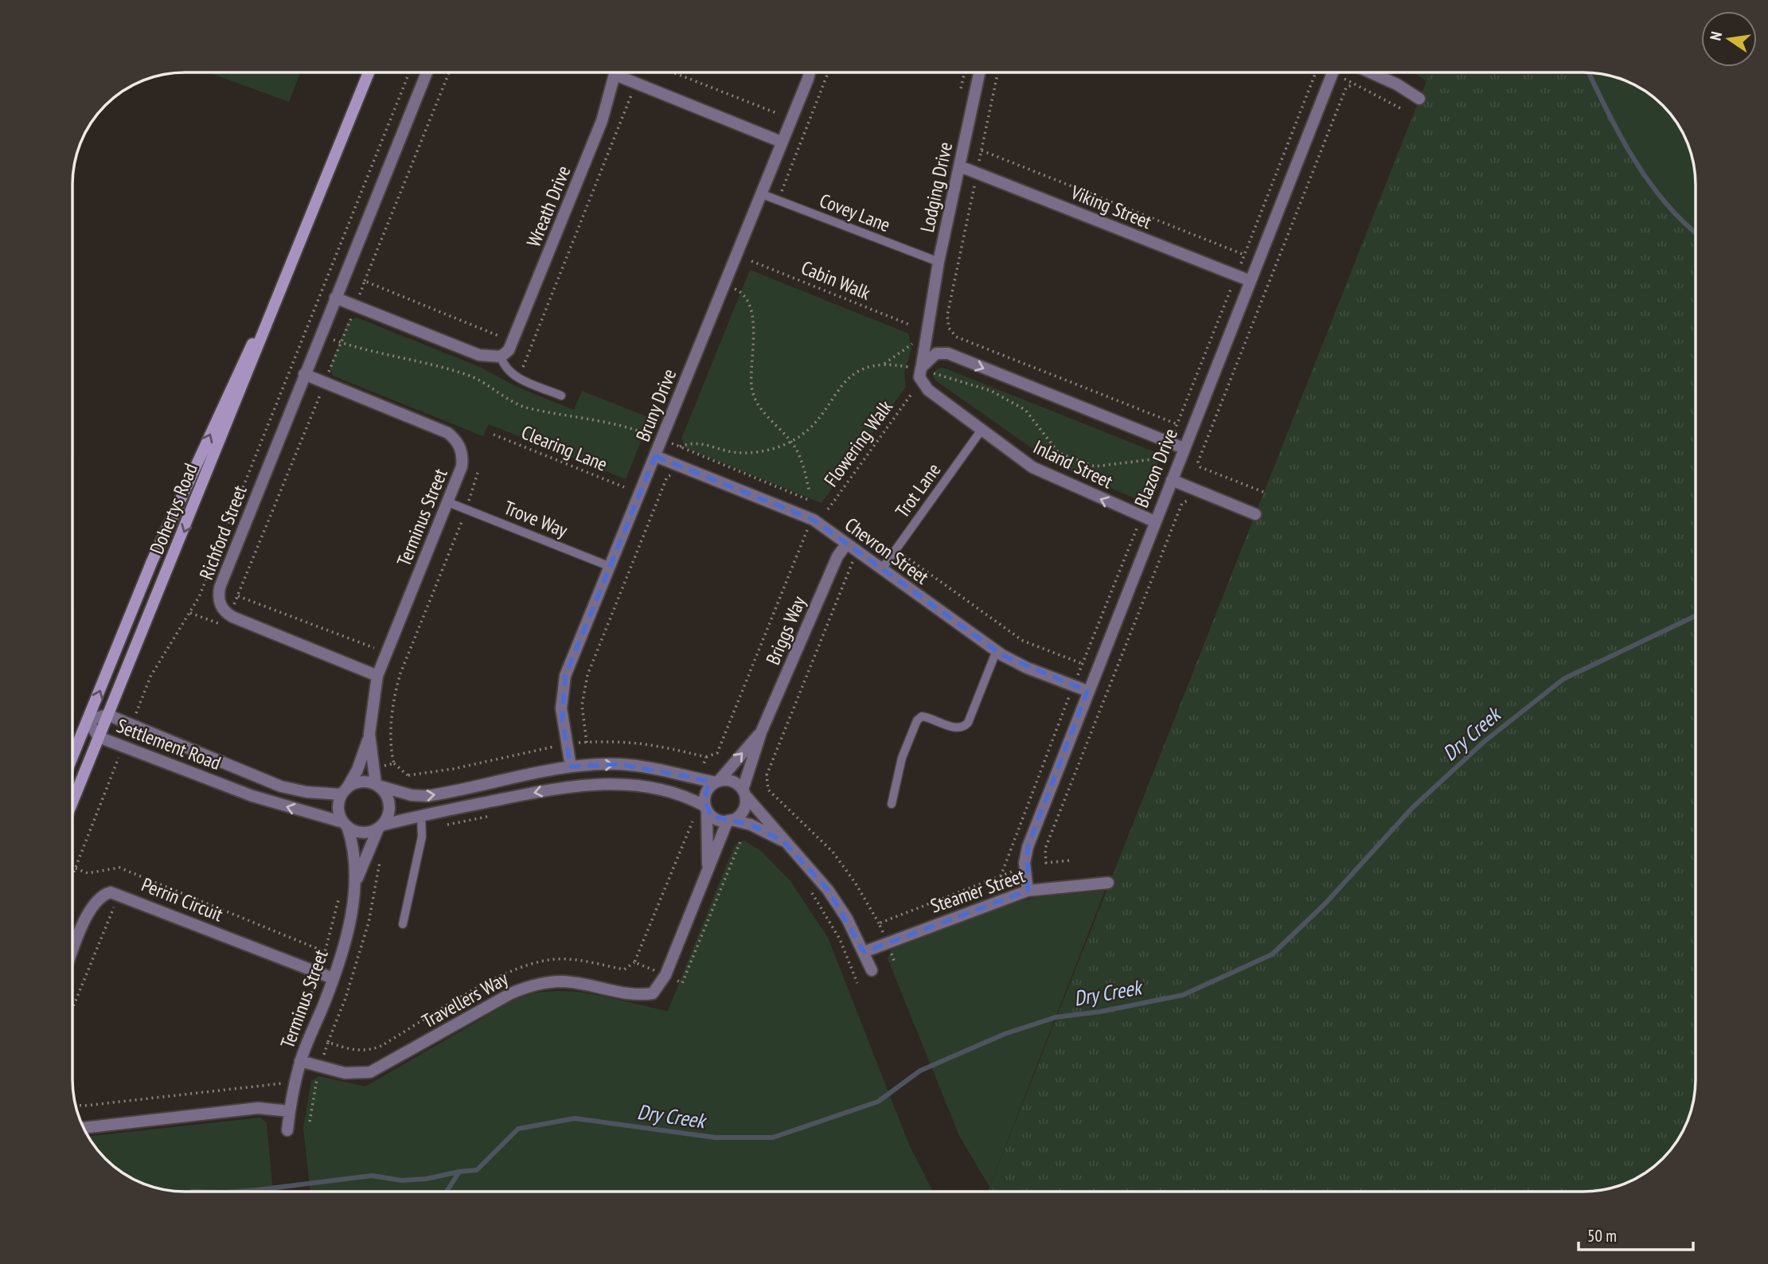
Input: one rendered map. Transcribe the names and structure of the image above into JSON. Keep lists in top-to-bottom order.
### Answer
{
  "streets": {
    "main road": ["Dohertys Road"],
    "street": [
      "Lodging Drive",
      "Wreath Drive",
      "Viking Street",
      "Bruny Drive",
      "Inland Street",
      "Blazon Drive",
      "Terminus Street",
      "Richford Street",
      "Chevron Street",
      "Briggs Way",
      "Settlement Road",
      "Steamer Street",
      "Perrin Circuit",
      "Travellers Way"
    ],
    "lane": ["Covey Lane", "Trot Lane", "Trove Way"],
    "path": ["Cabin Walk", "Flowering Walk", "Clearing Lane"]
  },
  "crossings": [
    ["Lodging Drive", "Viking Street"],
    ["Lodging Drive", "Covey Lane"],
    ["Lodging Drive", "Inland Street"],
    ["Viking Street", "Blazon Drive"],
    ["Covey Lane", "Bruny Drive"],
    ["Bruny Drive", "Trove Way"],
    ["Bruny Drive", "Chevron Street"],
    ["Inland Street", "Blazon Drive"],
    ["Inland Street", "Trot Lane"],
    ["Blazon Drive", "Chevron Street"],
    ["Blazon Drive", "Steamer Street"],
    ["Trot Lane", "Chevron Street"],
    ["Dohertys Road", "Settlement Road"],
    ["Terminus Street", "Trove Way"],
    ["Terminus Street", "Richford Street"],
    ["Terminus Street", "Settlement Road"],
    ["Terminus Street", "Perrin Circuit"],
    ["Terminus Street", "Travellers Way"],
    ["Chevron Street", "Briggs Way"]
  ],
  "water": ["Dry Creek"],
  "scale_bar": "50 m",
  "north": "left"
}
